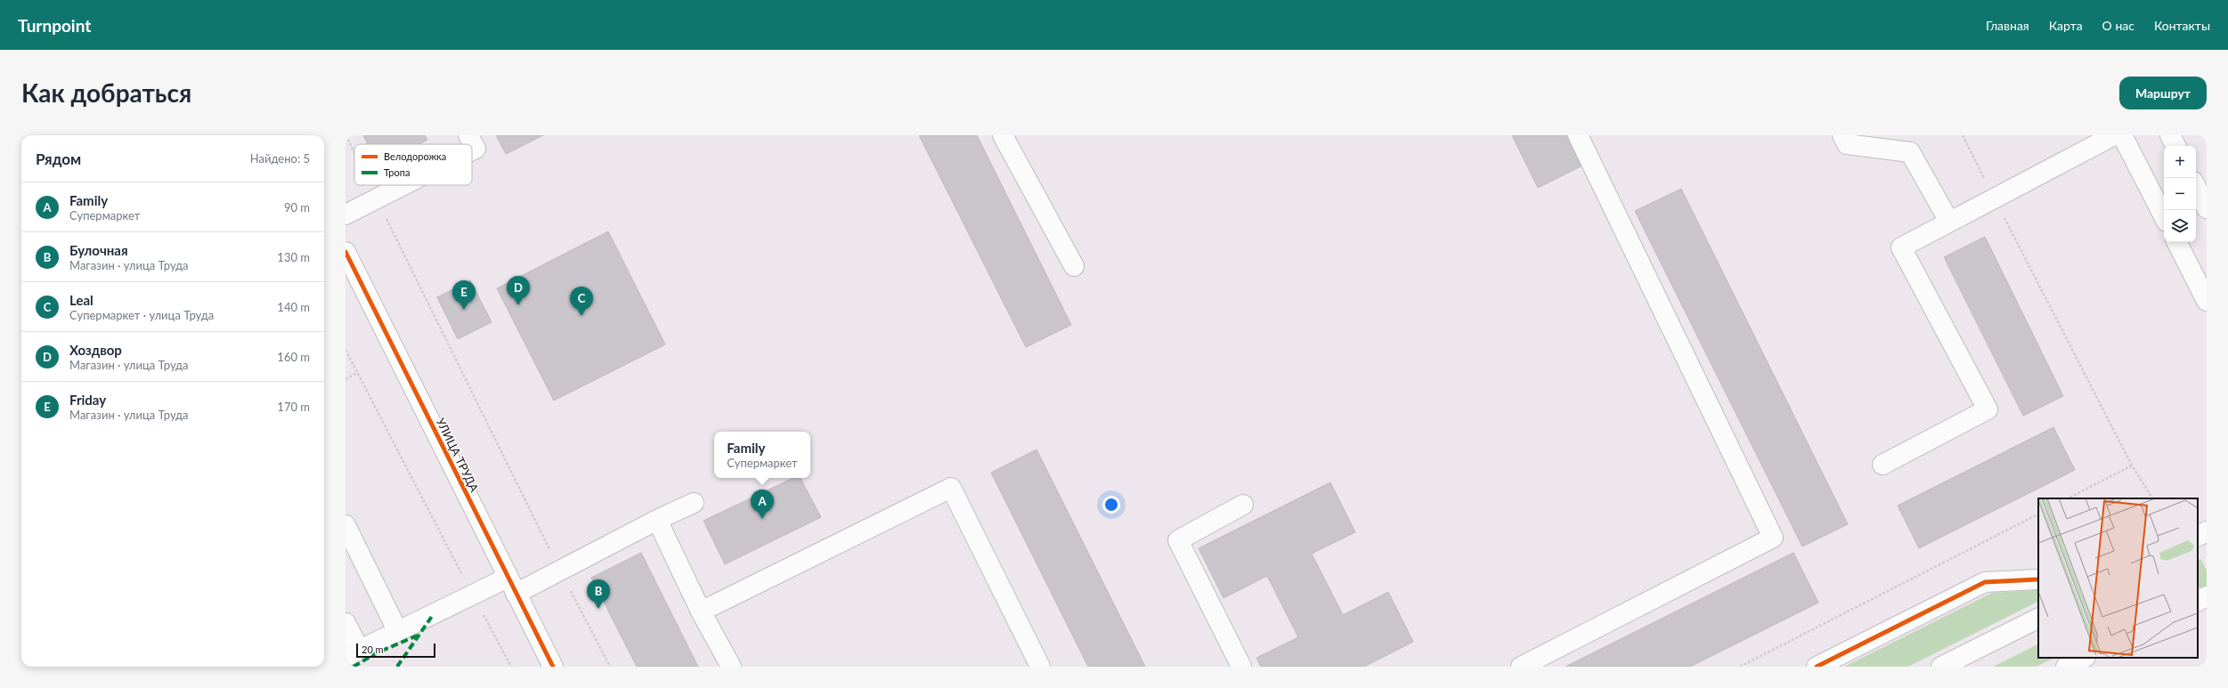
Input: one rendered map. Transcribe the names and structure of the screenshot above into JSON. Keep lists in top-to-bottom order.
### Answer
{
  "streets": {
    "street": ["УЛИЦА ТРУДА"]
  },
  "legend": ["Велодорожка", "Тропа"],
  "scale_bar": "20 m",
  "page": {
    "header": "Turnpoint",
    "nav": [
      "Главная",
      "Карта",
      "О нас",
      "Контакты"
    ],
    "buttons": "Маршрут",
    "title": "Как добраться",
    "heading": ["Рядом", "Найдено: 5"],
    "map_buttons": ["+", "−"],
    "list": [
      {
        "mark": "A",
        "name": "Family",
        "note": "Супермаркет",
        "value": "90 m"
      },
      {
        "mark": "B",
        "name": "Булочная",
        "note": "Магазин · улица Труда",
        "value": "130 m"
      },
      {
        "mark": "C",
        "name": "Leal",
        "note": "Супермаркет · улица Труда",
        "value": "140 m"
      },
      {
        "mark": "D",
        "name": "Хоздвор",
        "note": "Магазин · улица Труда",
        "value": "160 m"
      },
      {
        "mark": "E",
        "name": "Friday",
        "note": "Магазин · улица Труда",
        "value": "170 m"
      }
    ],
    "pins": [
      "D",
      "E",
      "C",
      "A",
      "B"
    ],
    "popup": ["Family", "Супермаркет"],
    "scale": "20 m"
  }
}
